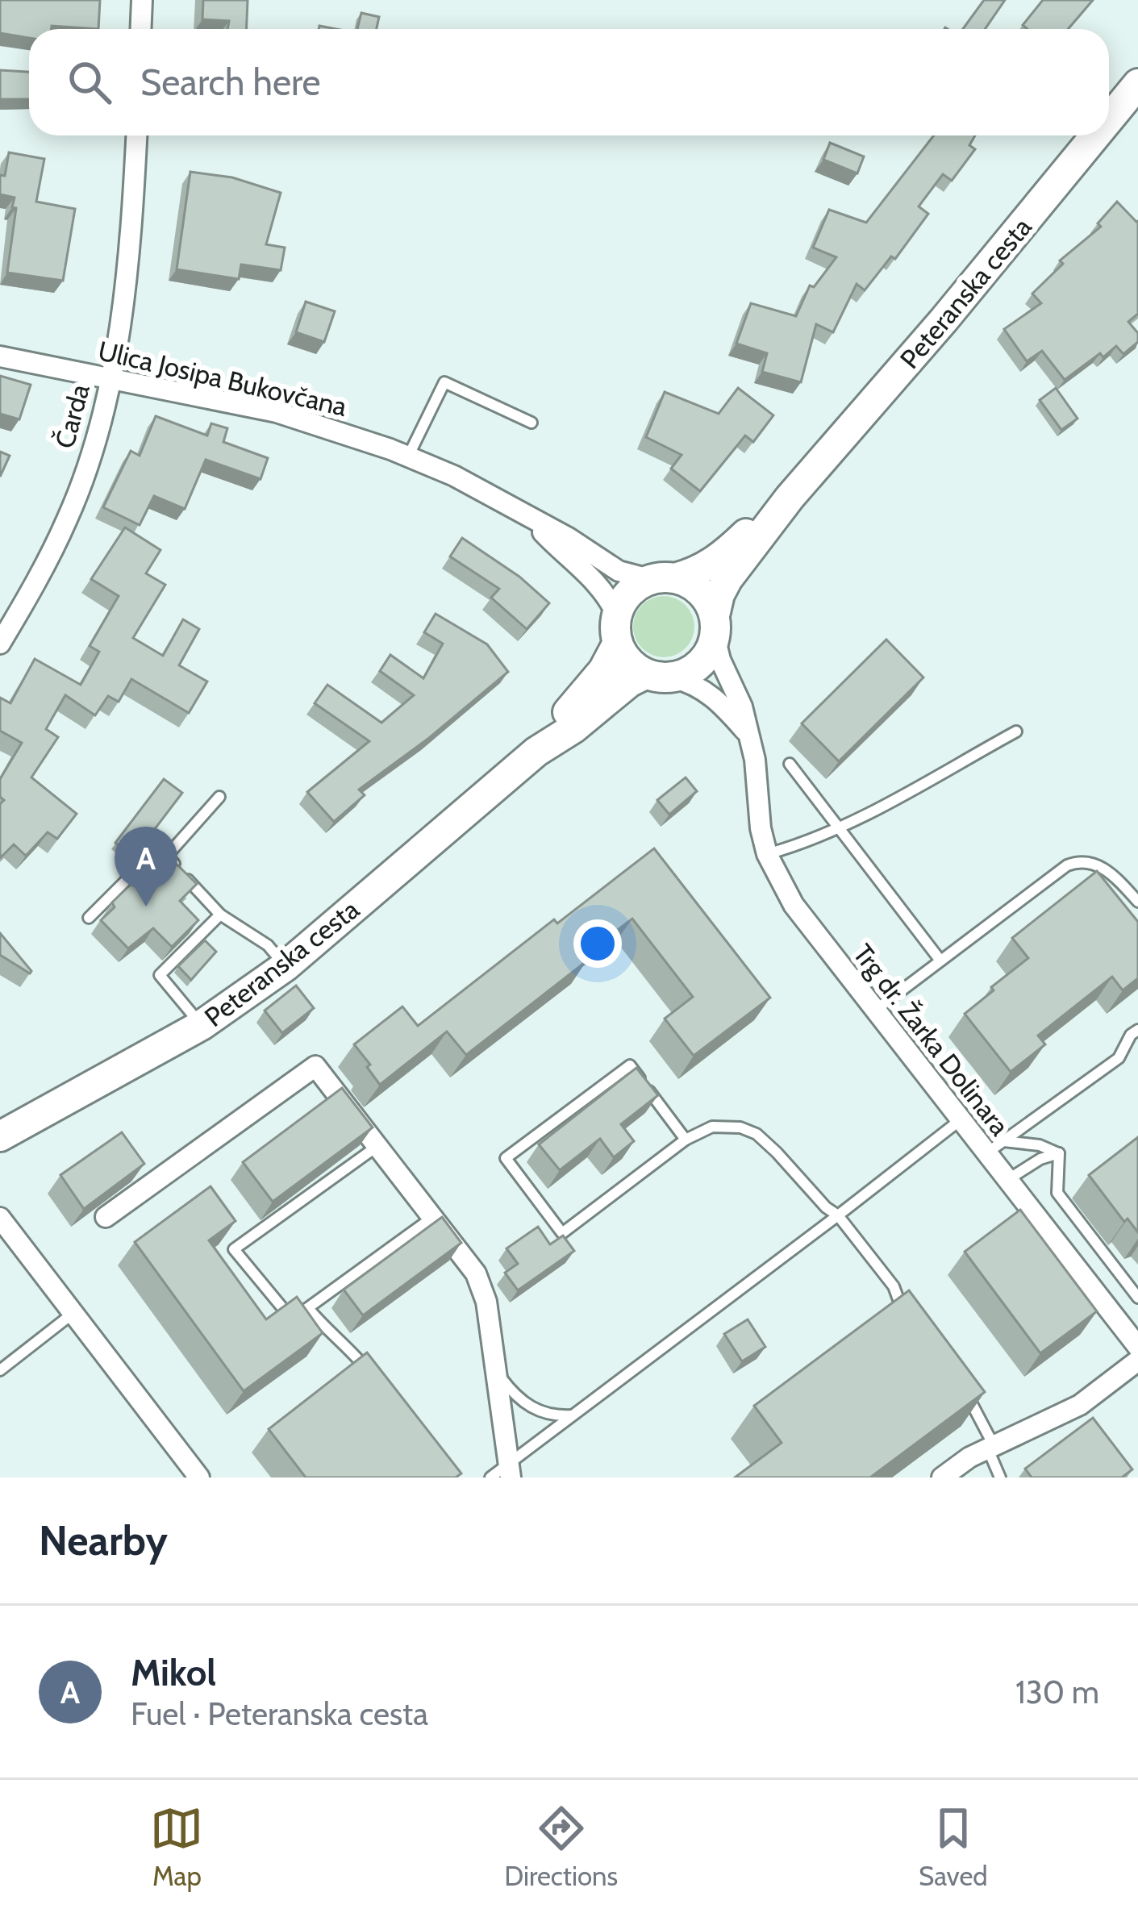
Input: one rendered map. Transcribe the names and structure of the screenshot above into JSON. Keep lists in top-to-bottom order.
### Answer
{
  "streets": {
    "main road": ["Peteranska cesta"],
    "street": ["Ulica Josipa Bukovčana", "Čarda", "Trg dr. Žarka Dolinara"]
  },
  "crossings": [
    ["Peteranska cesta", "Ulica Josipa Bukovčana"],
    ["Peteranska cesta", "Trg dr. Žarka Dolinara"],
    ["Ulica Josipa Bukovčana", "Čarda"],
    ["Ulica Josipa Bukovčana", "Trg dr. Žarka Dolinara"]
  ],
  "page": {
    "search": "Search here",
    "pins": "A",
    "heading": "Nearby",
    "list": [
      {
        "mark": "A",
        "name": "Mikol",
        "note": "Fuel · Peteranska cesta",
        "value": "130 m"
      }
    ],
    "nav": ["Map", "Directions", "Saved"]
  }
}
